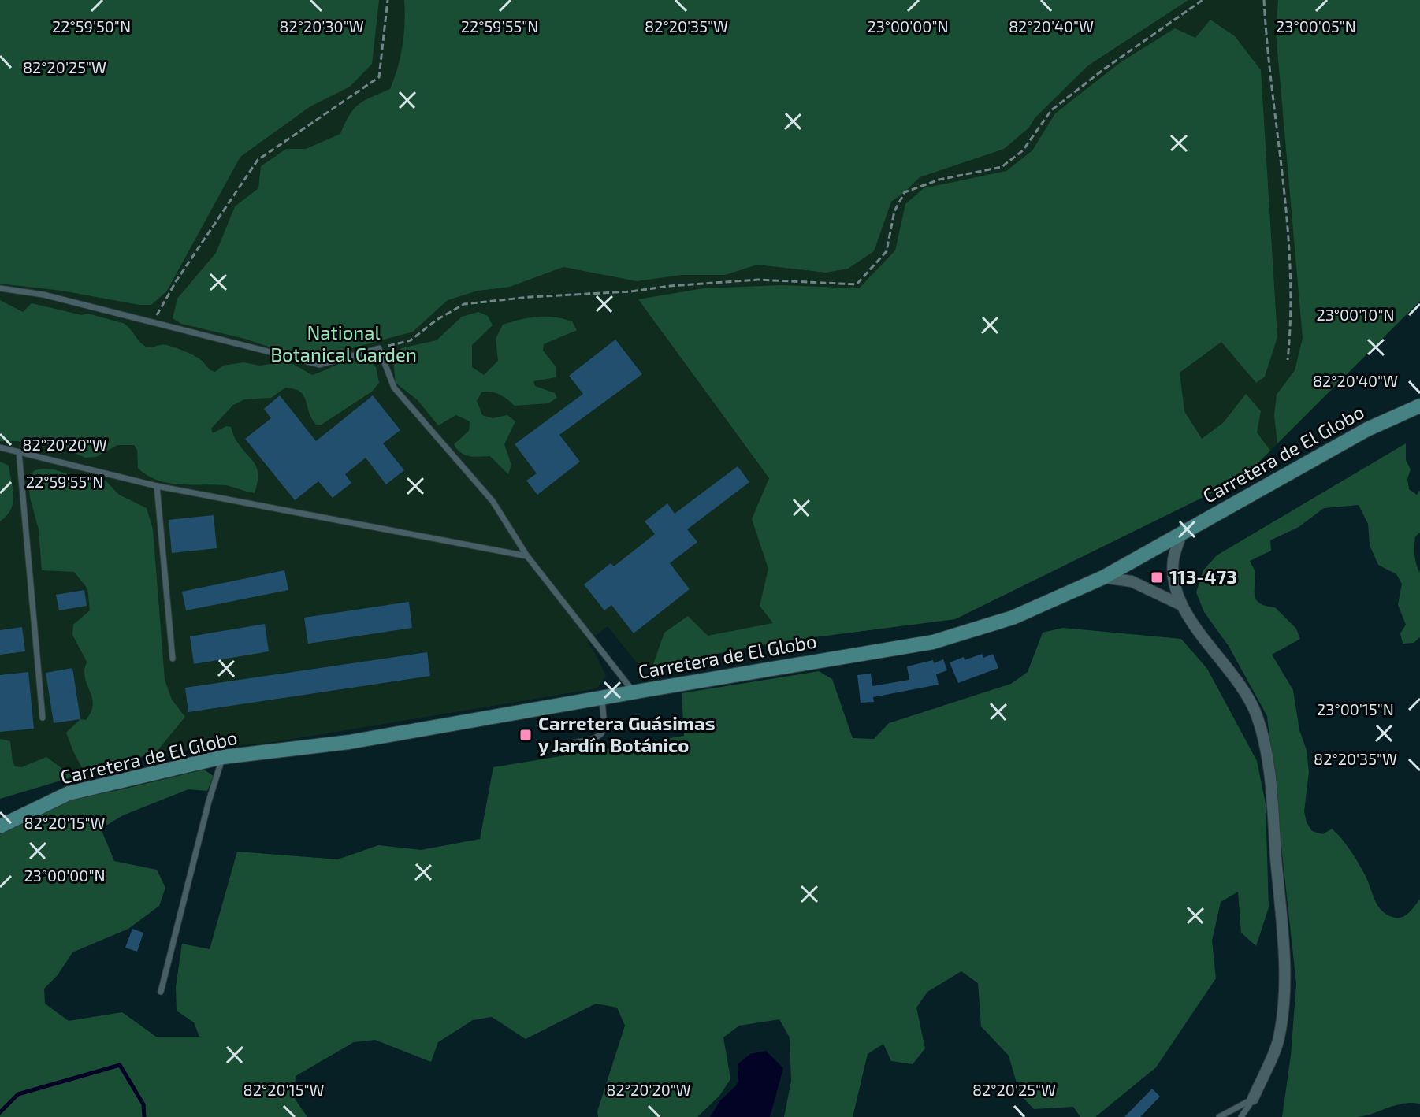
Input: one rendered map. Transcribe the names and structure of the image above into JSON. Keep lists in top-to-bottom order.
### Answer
{
  "streets": {
    "main road": ["Carretera de El Globo"]
  },
  "parks": ["National Botanical Garden"],
  "places": {
    "transit": ["113-473", "Carretera Guásimas y Jardín Botánico"]
  },
  "coordinates": [
    "22°59'50\"N",
    "22°59'55\"N",
    "23°00'00\"N",
    "23°00'05\"N",
    "82°20'30\"W",
    "82°20'35\"W",
    "82°20'40\"W",
    "82°20'25\"W",
    "23°00'10\"N",
    "82°20'20\"W",
    "23°00'15\"N",
    "82°20'15\"W"
  ]
}
